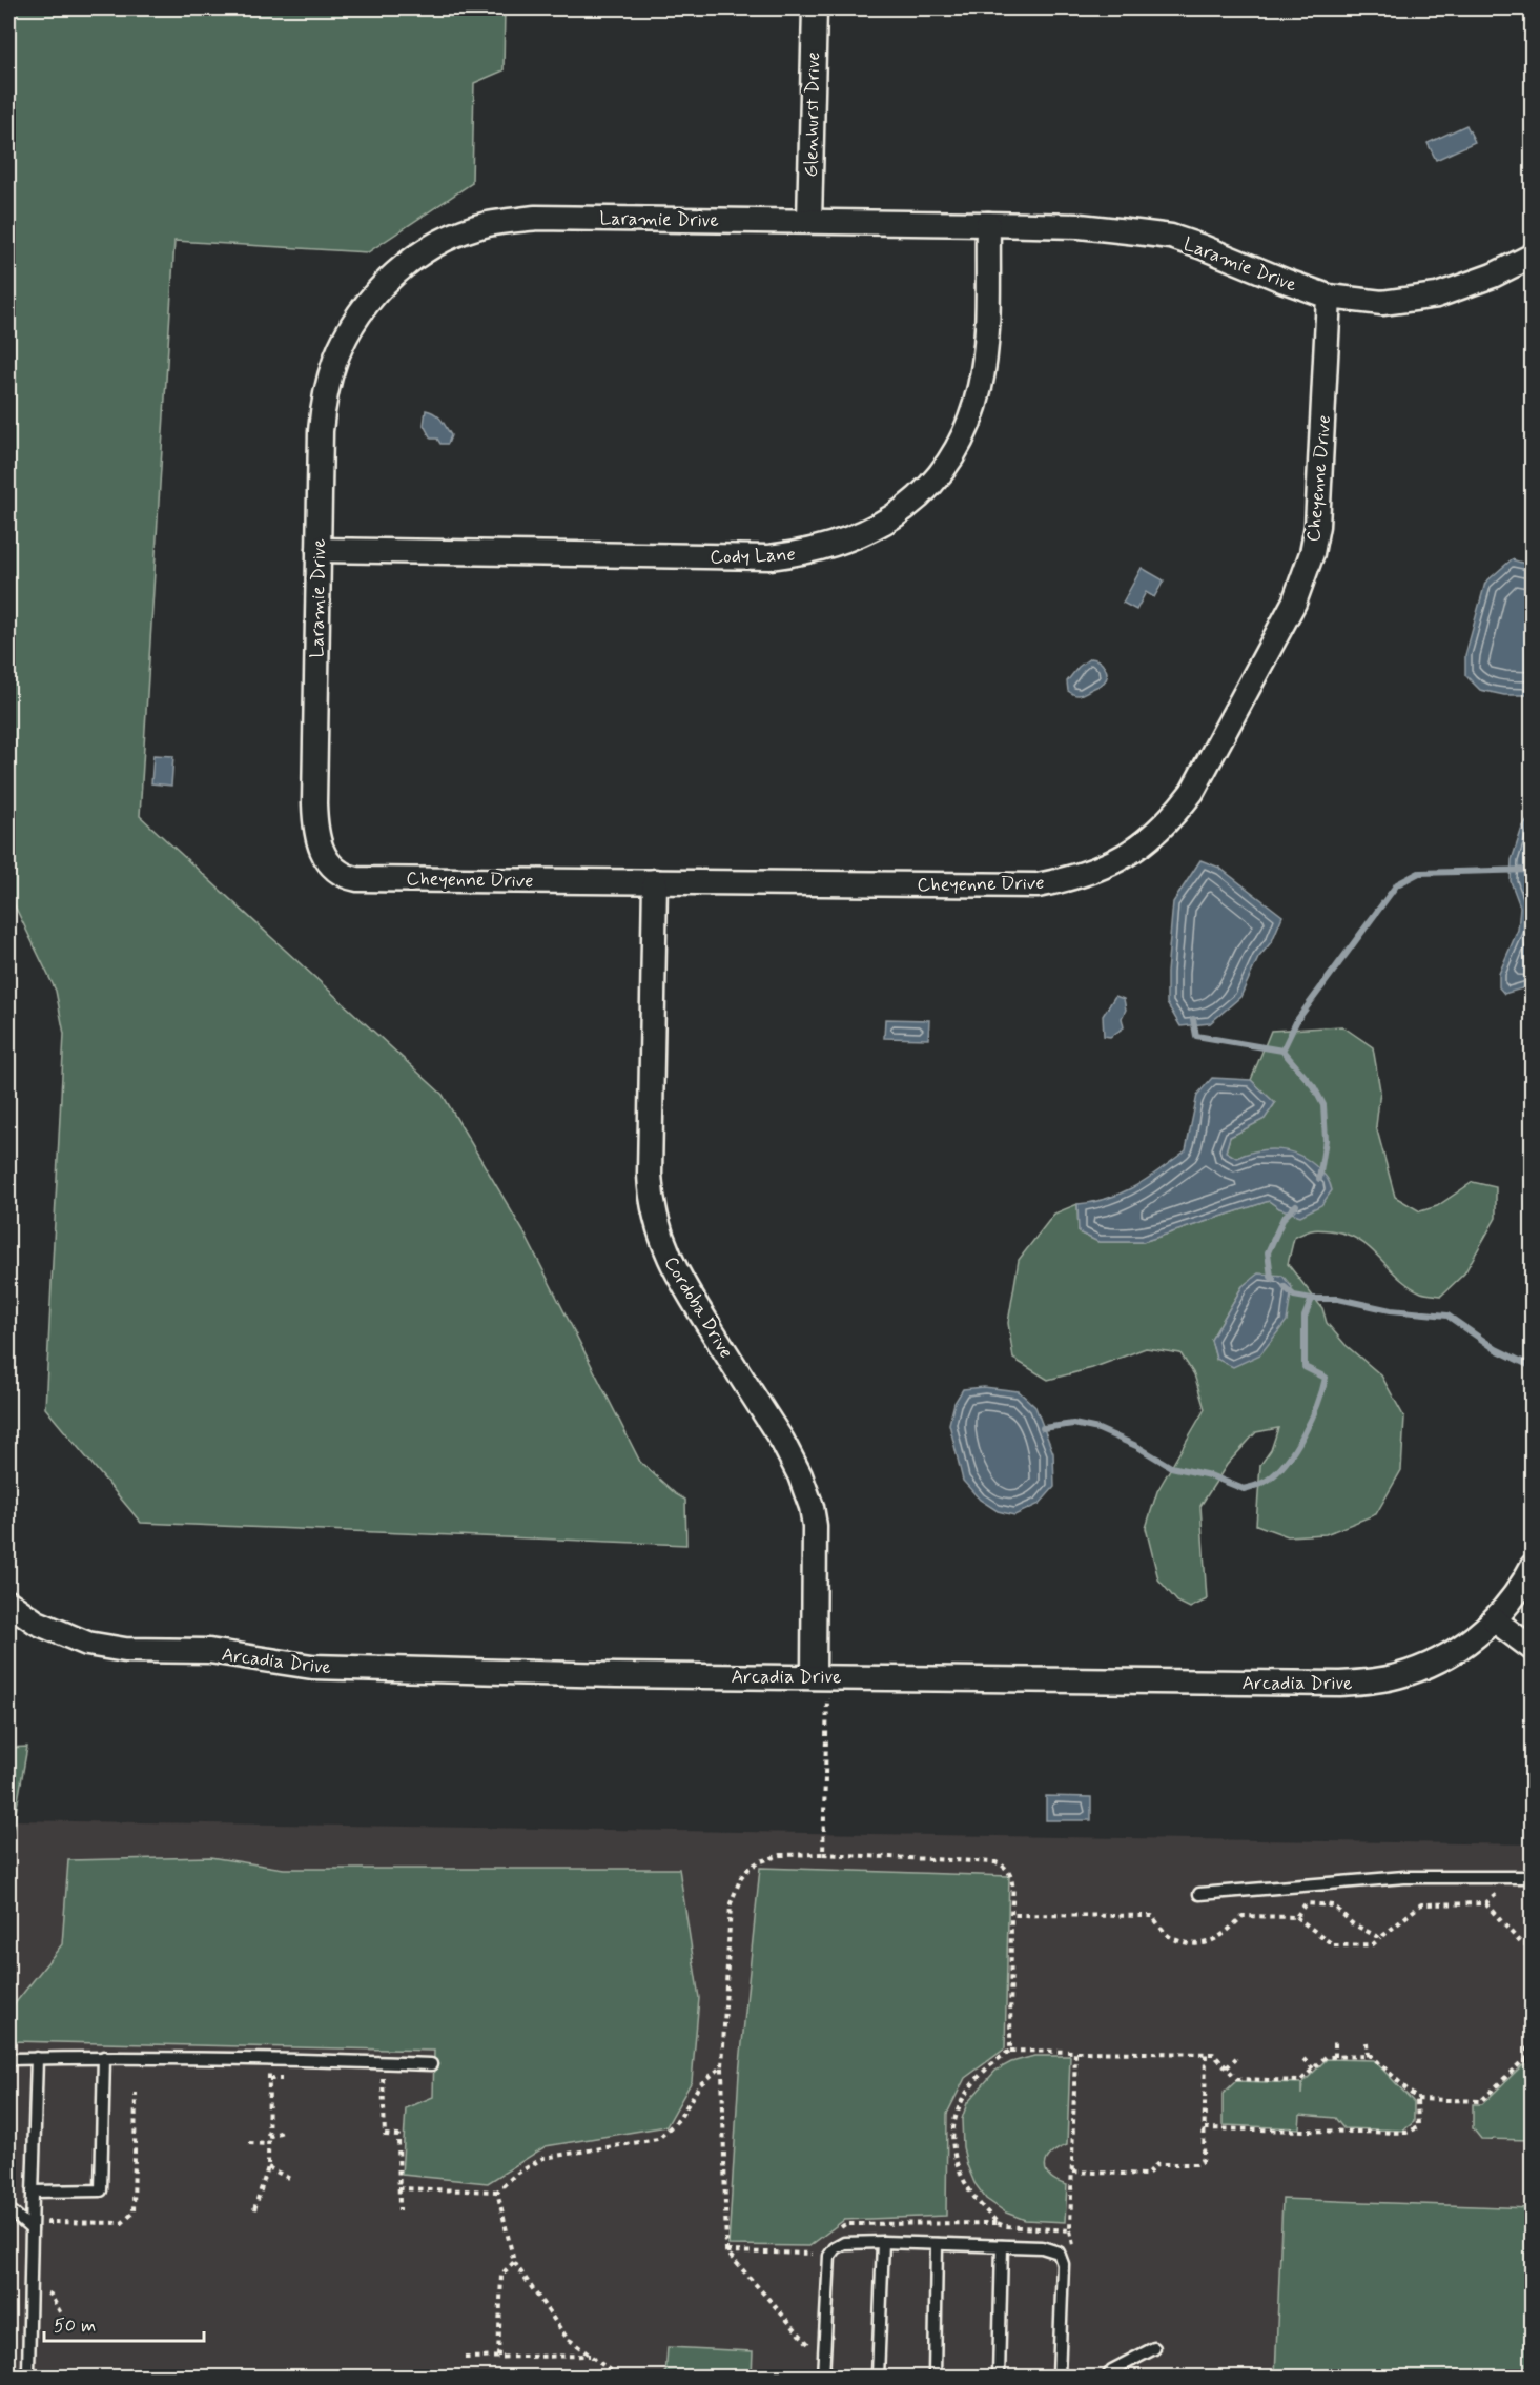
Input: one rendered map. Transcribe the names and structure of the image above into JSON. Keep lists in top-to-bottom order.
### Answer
{
  "streets": {
    "street": [
      "Glenhurst Drive",
      "Laramie Drive",
      "Cheyenne Drive",
      "Cody Lane",
      "Cordoba Drive",
      "Arcadia Drive"
    ]
  },
  "crossings": [
    ["Glenhurst Drive", "Laramie Drive"],
    ["Laramie Drive", "Cheyenne Drive"],
    ["Laramie Drive", "Cody Lane"],
    ["Cheyenne Drive", "Cordoba Drive"],
    ["Cordoba Drive", "Arcadia Drive"]
  ],
  "scale_bar": "50 m"
}
